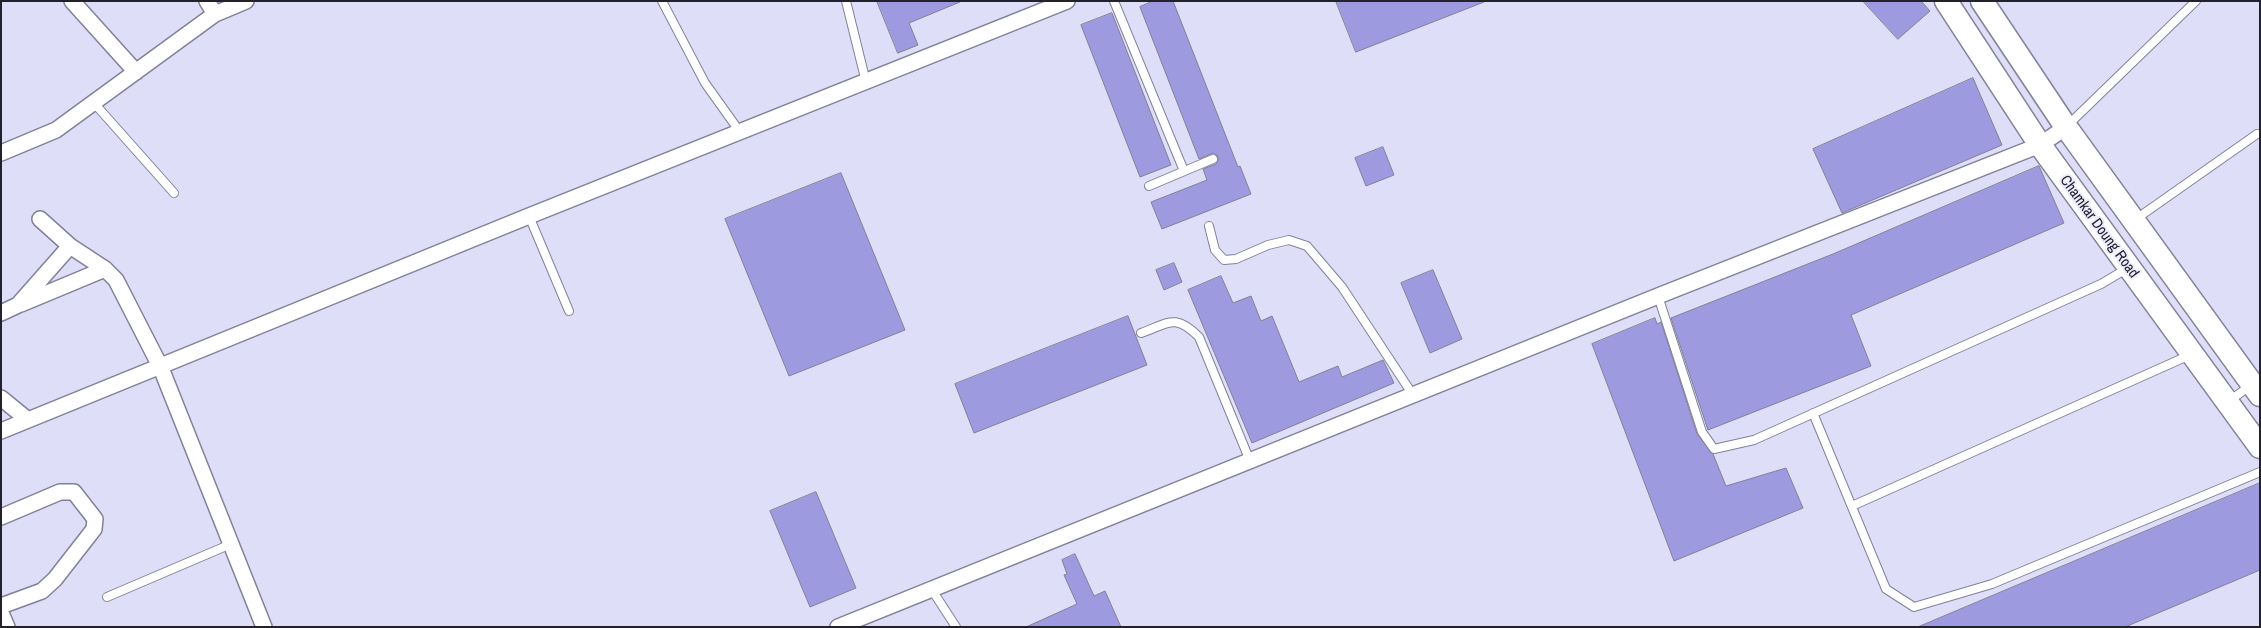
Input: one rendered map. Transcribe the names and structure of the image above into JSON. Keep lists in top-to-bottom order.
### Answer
{
  "streets": {
    "main road": ["Chamkar Doung Road"]
  }
}
